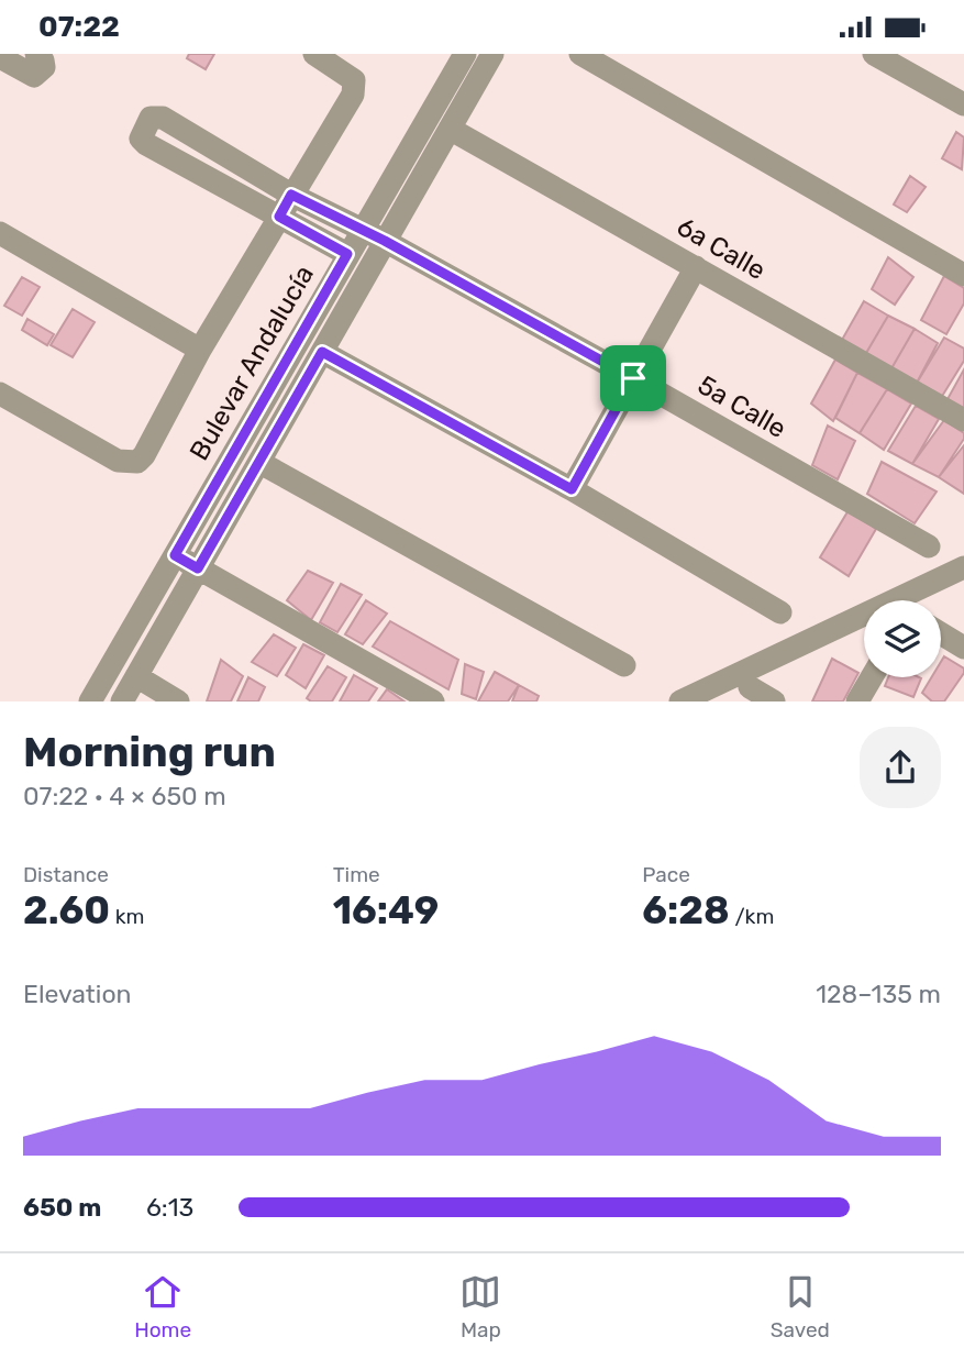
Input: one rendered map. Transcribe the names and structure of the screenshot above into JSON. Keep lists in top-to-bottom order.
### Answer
{
  "streets": {
    "street": ["6a Calle", "Bulevar Andalucía", "5a Calle"]
  },
  "crossings": [
    ["6a Calle", "Bulevar Andalucía"],
    ["Bulevar Andalucía", "5a Calle"]
  ],
  "page": {
    "status": "07:22",
    "heading": ["Morning run", "07:22 · 4 × 650 m"],
    "stats": [
      ["Distance", "2.60 km"],
      ["Time", "16:49"],
      ["Pace", "6:28 /km"]
    ],
    "chart": ["Elevation", "128–135 m"],
    "list": [
      {
        "name": "650 m",
        "note": "6:13"
      }
    ],
    "tabs": ["Home", "Map", "Saved"]
  }
}
